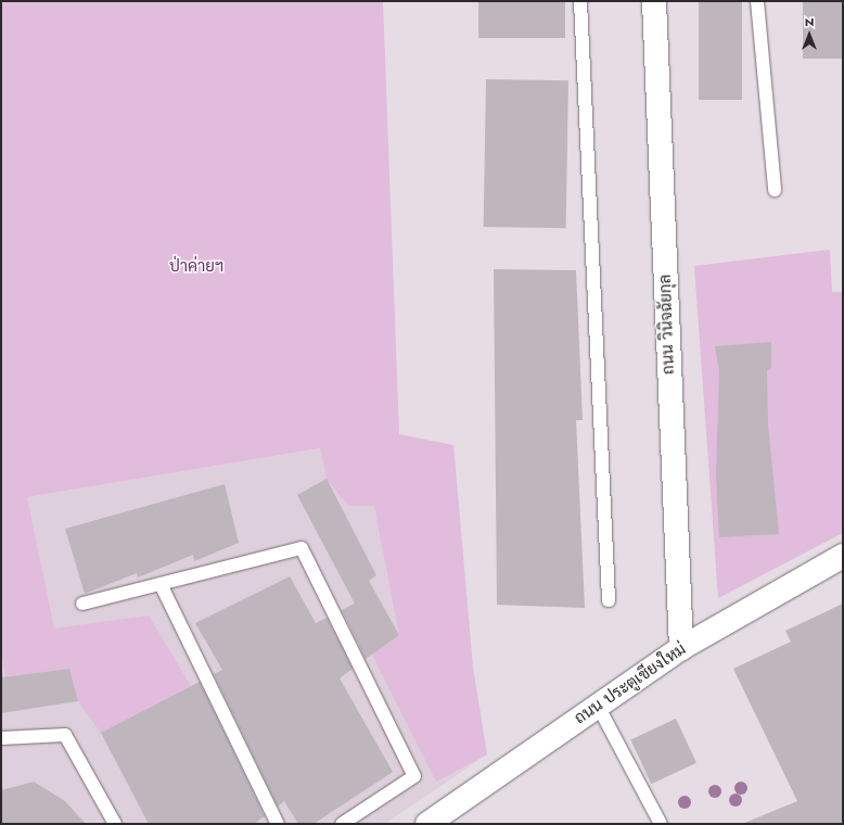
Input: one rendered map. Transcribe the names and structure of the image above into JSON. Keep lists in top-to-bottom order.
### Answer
{
  "streets": {
    "street": ["ถนน วินิจฉัยกุล", "ถนน ประตูเชียงใหม่"]
  },
  "crossings": [
    ["ถนน วินิจฉัยกุล", "ถนน ประตูเชียงใหม่"]
  ],
  "parks": ["ป่าค่ายฯ"],
  "north": "top"
}
